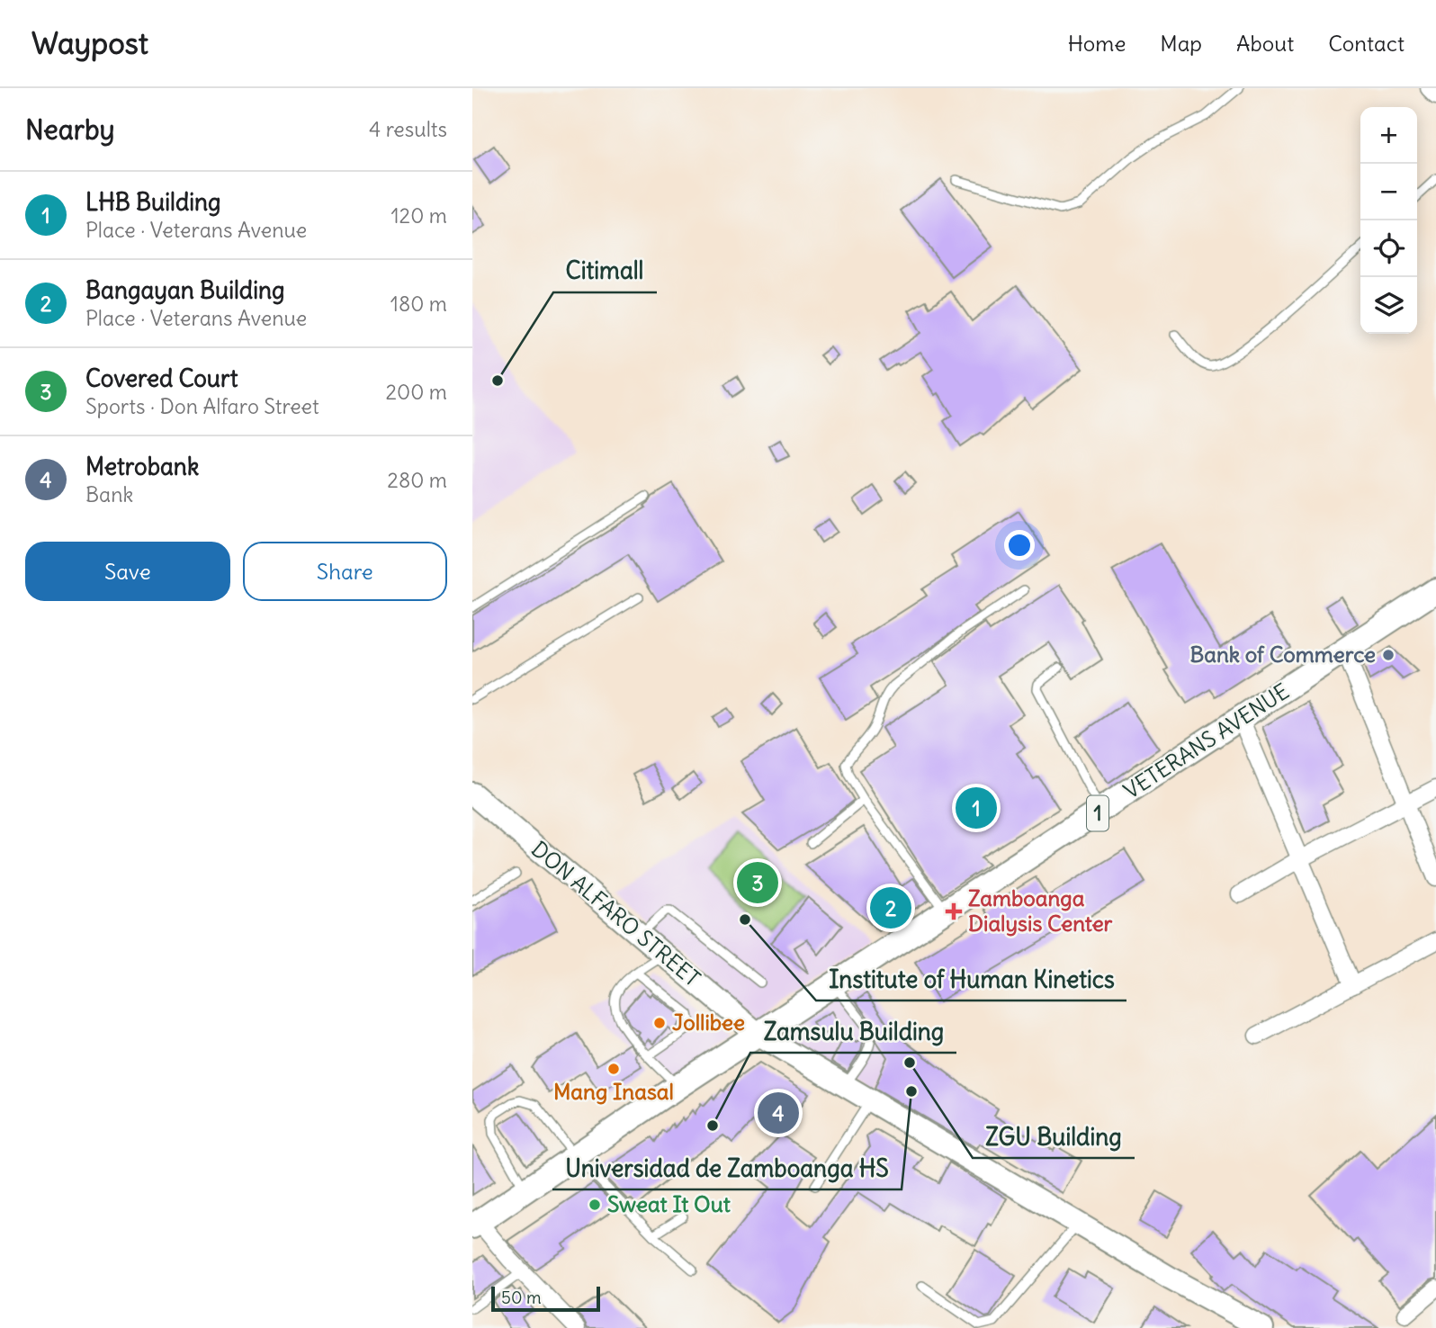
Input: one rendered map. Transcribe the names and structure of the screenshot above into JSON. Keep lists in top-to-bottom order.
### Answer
{
  "streets": {
    "main road": ["VETERANS AVENUE", "1", "DON ALFARO STREET"]
  },
  "crossings": [
    ["VETERANS AVENUE", "DON ALFARO STREET"]
  ],
  "places": {
    "other": [
      "Citimall",
      "Bank of Commerce",
      "Institute of Human Kinetics",
      "Jollibee",
      "ZGU Building",
      "Mang Inasal",
      "Universidad de Zamboanga HS",
      "Zamsulu Building",
      "Sweat It Out"
    ],
    "health": ["Zamboanga Dialysis Center"]
  },
  "scale_bar": "50 m",
  "page": {
    "header": "Waypost",
    "nav": [
      "Home",
      "Map",
      "About",
      "Contact"
    ],
    "heading": ["Nearby", "4 results"],
    "map_buttons": ["+", "−"],
    "list": [
      {
        "mark": "1",
        "name": "LHB Building",
        "note": "Place · Veterans Avenue",
        "value": "120 m"
      },
      {
        "mark": "2",
        "name": "Bangayan Building",
        "note": "Place · Veterans Avenue",
        "value": "180 m"
      },
      {
        "mark": "3",
        "name": "Covered Court",
        "note": "Sports · Don Alfaro Street",
        "value": "200 m"
      },
      {
        "mark": "4",
        "name": "Metrobank",
        "note": "Bank",
        "value": "280 m"
      }
    ],
    "buttons": ["Save", "Share"],
    "pins": [
      "1",
      "3",
      "2",
      "4"
    ],
    "scale": "50 m"
  }
}
